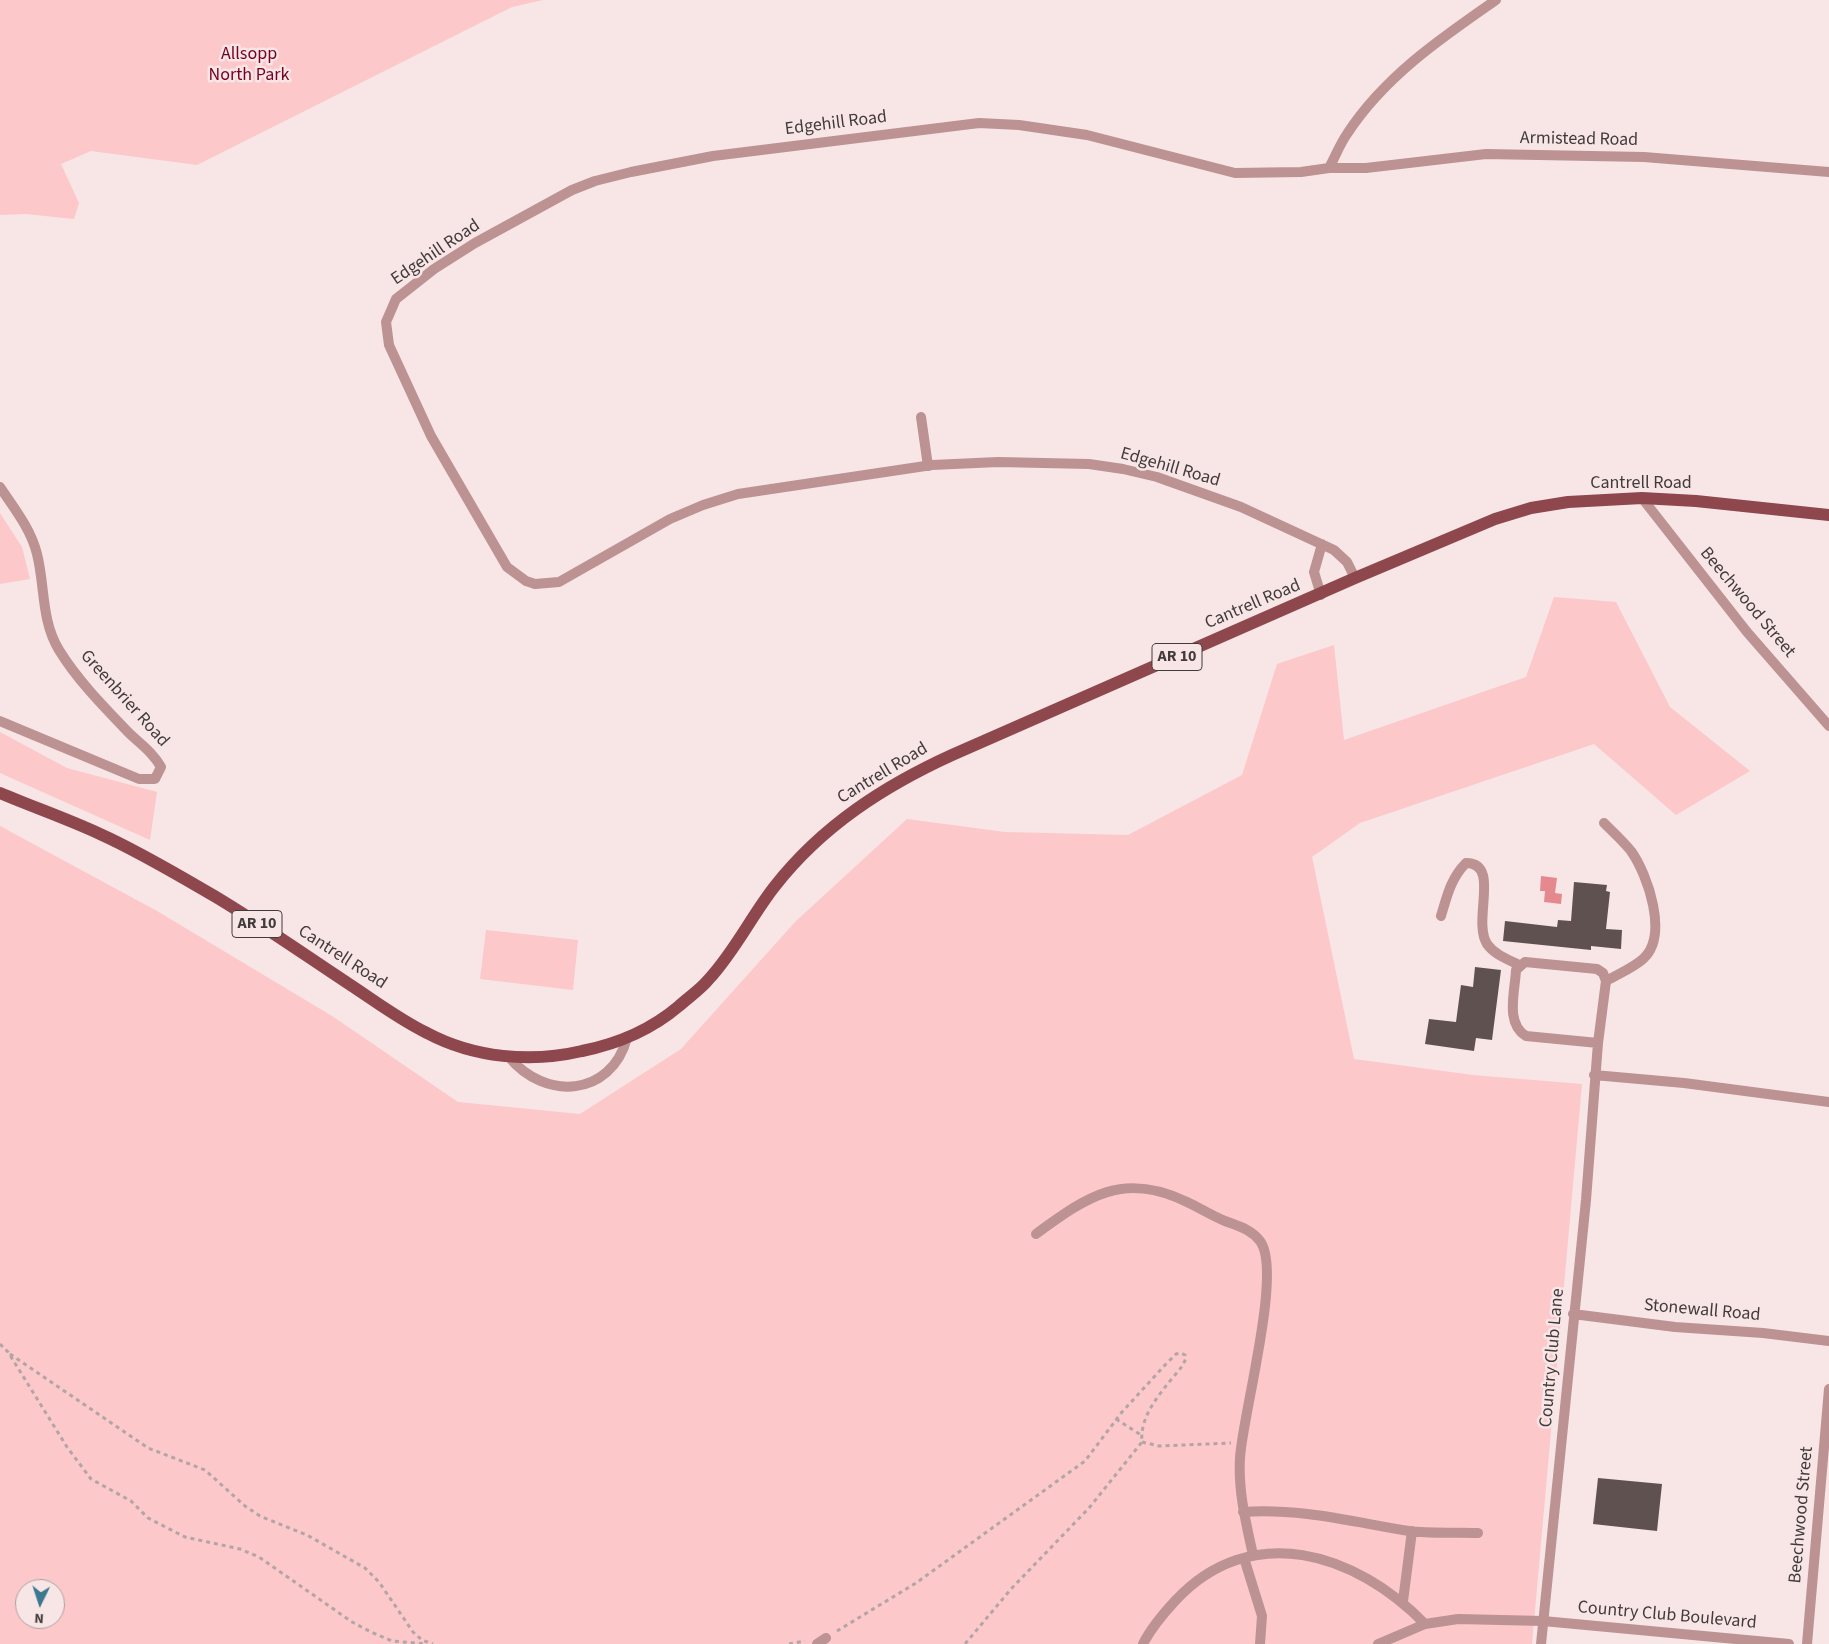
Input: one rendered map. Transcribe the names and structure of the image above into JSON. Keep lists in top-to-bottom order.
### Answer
{
  "streets": {
    "main road": ["Cantrell Road", "AR 10"],
    "street": [
      "Edgehill Road",
      "Armistead Road",
      "Beechwood Street",
      "Greenbrier Road",
      "Stonewall Road",
      "Country Club Lane",
      "Country Club Boulevard"
    ]
  },
  "crossings": [
    ["Edgehill Road", "Armistead Road"],
    ["Edgehill Road", "Cantrell Road"],
    ["Cantrell Road", "Beechwood Street"],
    ["Stonewall Road", "Country Club Lane"],
    ["Country Club Lane", "Country Club Boulevard"]
  ],
  "parks": ["Allsopp North Park"],
  "north": "bottom"
}
